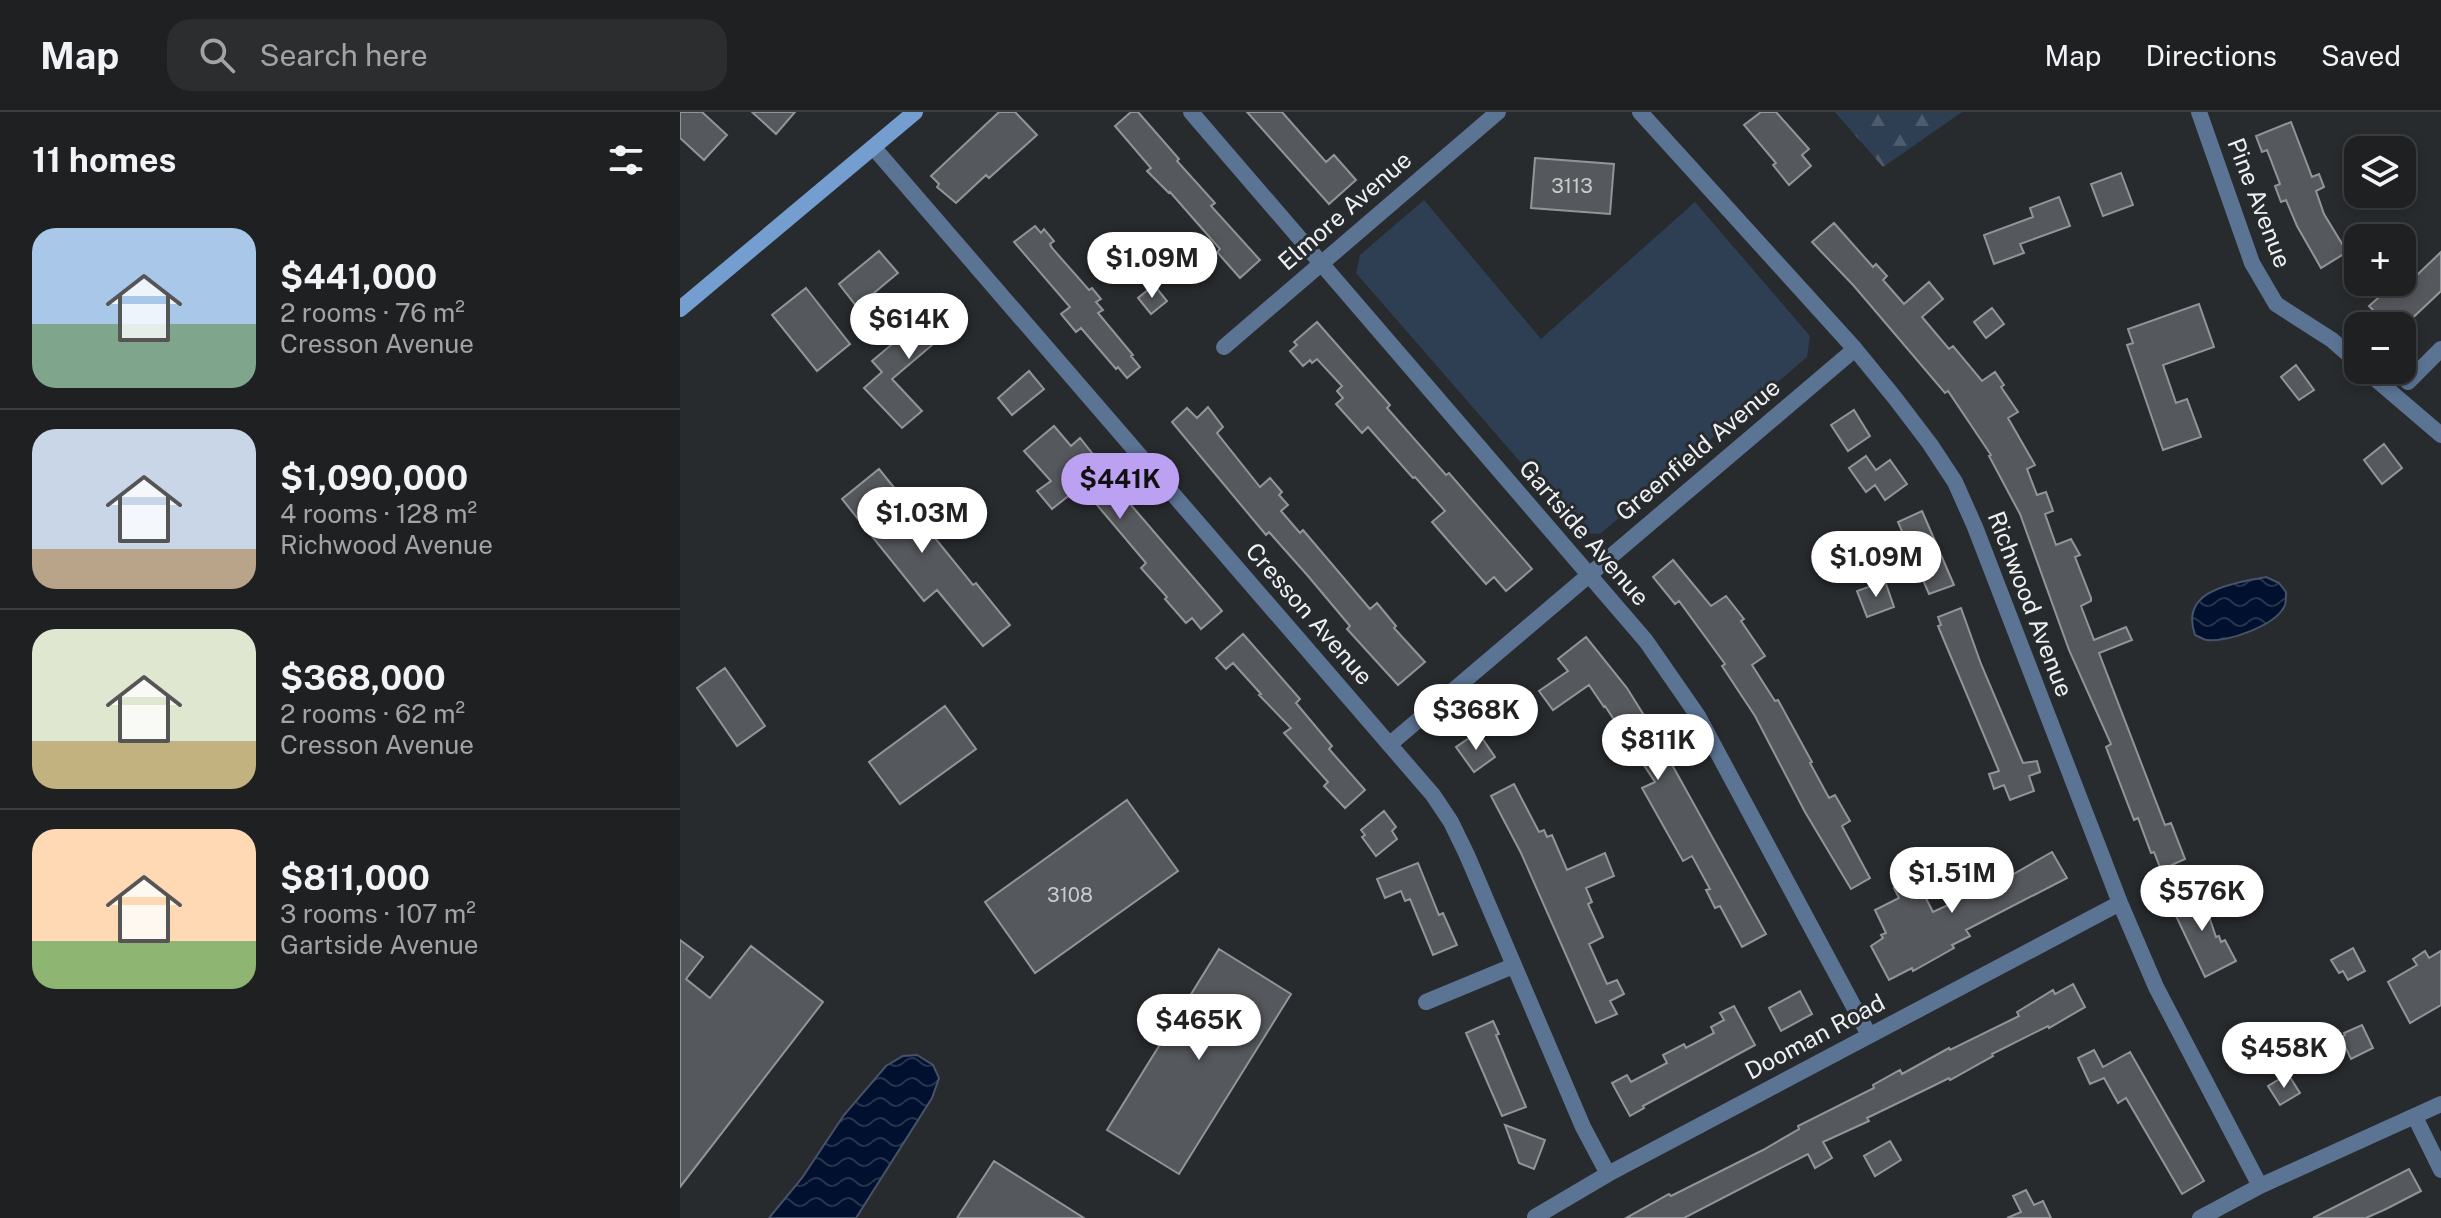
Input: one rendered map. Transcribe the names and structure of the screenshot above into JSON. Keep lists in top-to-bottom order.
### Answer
{
  "streets": {
    "street": [
      "Pine Avenue",
      "Elmore Avenue",
      "Greenfield Avenue",
      "Gartside Avenue",
      "Richwood Avenue",
      "Cresson Avenue",
      "Dooman Road"
    ]
  },
  "crossings": [
    ["Elmore Avenue", "Gartside Avenue"],
    ["Greenfield Avenue", "Gartside Avenue"],
    ["Greenfield Avenue", "Richwood Avenue"],
    ["Greenfield Avenue", "Cresson Avenue"],
    ["Gartside Avenue", "Dooman Road"],
    ["Richwood Avenue", "Dooman Road"],
    ["Cresson Avenue", "Dooman Road"]
  ],
  "house_numbers": ["3113", "3108"],
  "page": {
    "header": "Map",
    "search": "Search here",
    "nav": ["Map", "Directions", "Saved"],
    "heading": "11 homes",
    "map_buttons": ["+", "−"],
    "list": [
      {
        "name": "$441,000",
        "note": "2 rooms · 76 m² · Cresson Avenue"
      },
      {
        "name": "$1,090,000",
        "note": "4 rooms · 128 m² · Richwood Avenue"
      },
      {
        "name": "$368,000",
        "note": "2 rooms · 62 m² · Cresson Avenue"
      },
      {
        "name": "$811,000",
        "note": "3 rooms · 107 m² · Gartside Avenue"
      }
    ],
    "price": [
      "$1.09M",
      "$614K",
      "$441K",
      "$1.03M",
      "$1.09M",
      "$368K",
      "$811K",
      "$1.51M",
      "$576K",
      "$465K",
      "$458K"
    ]
  }
}
